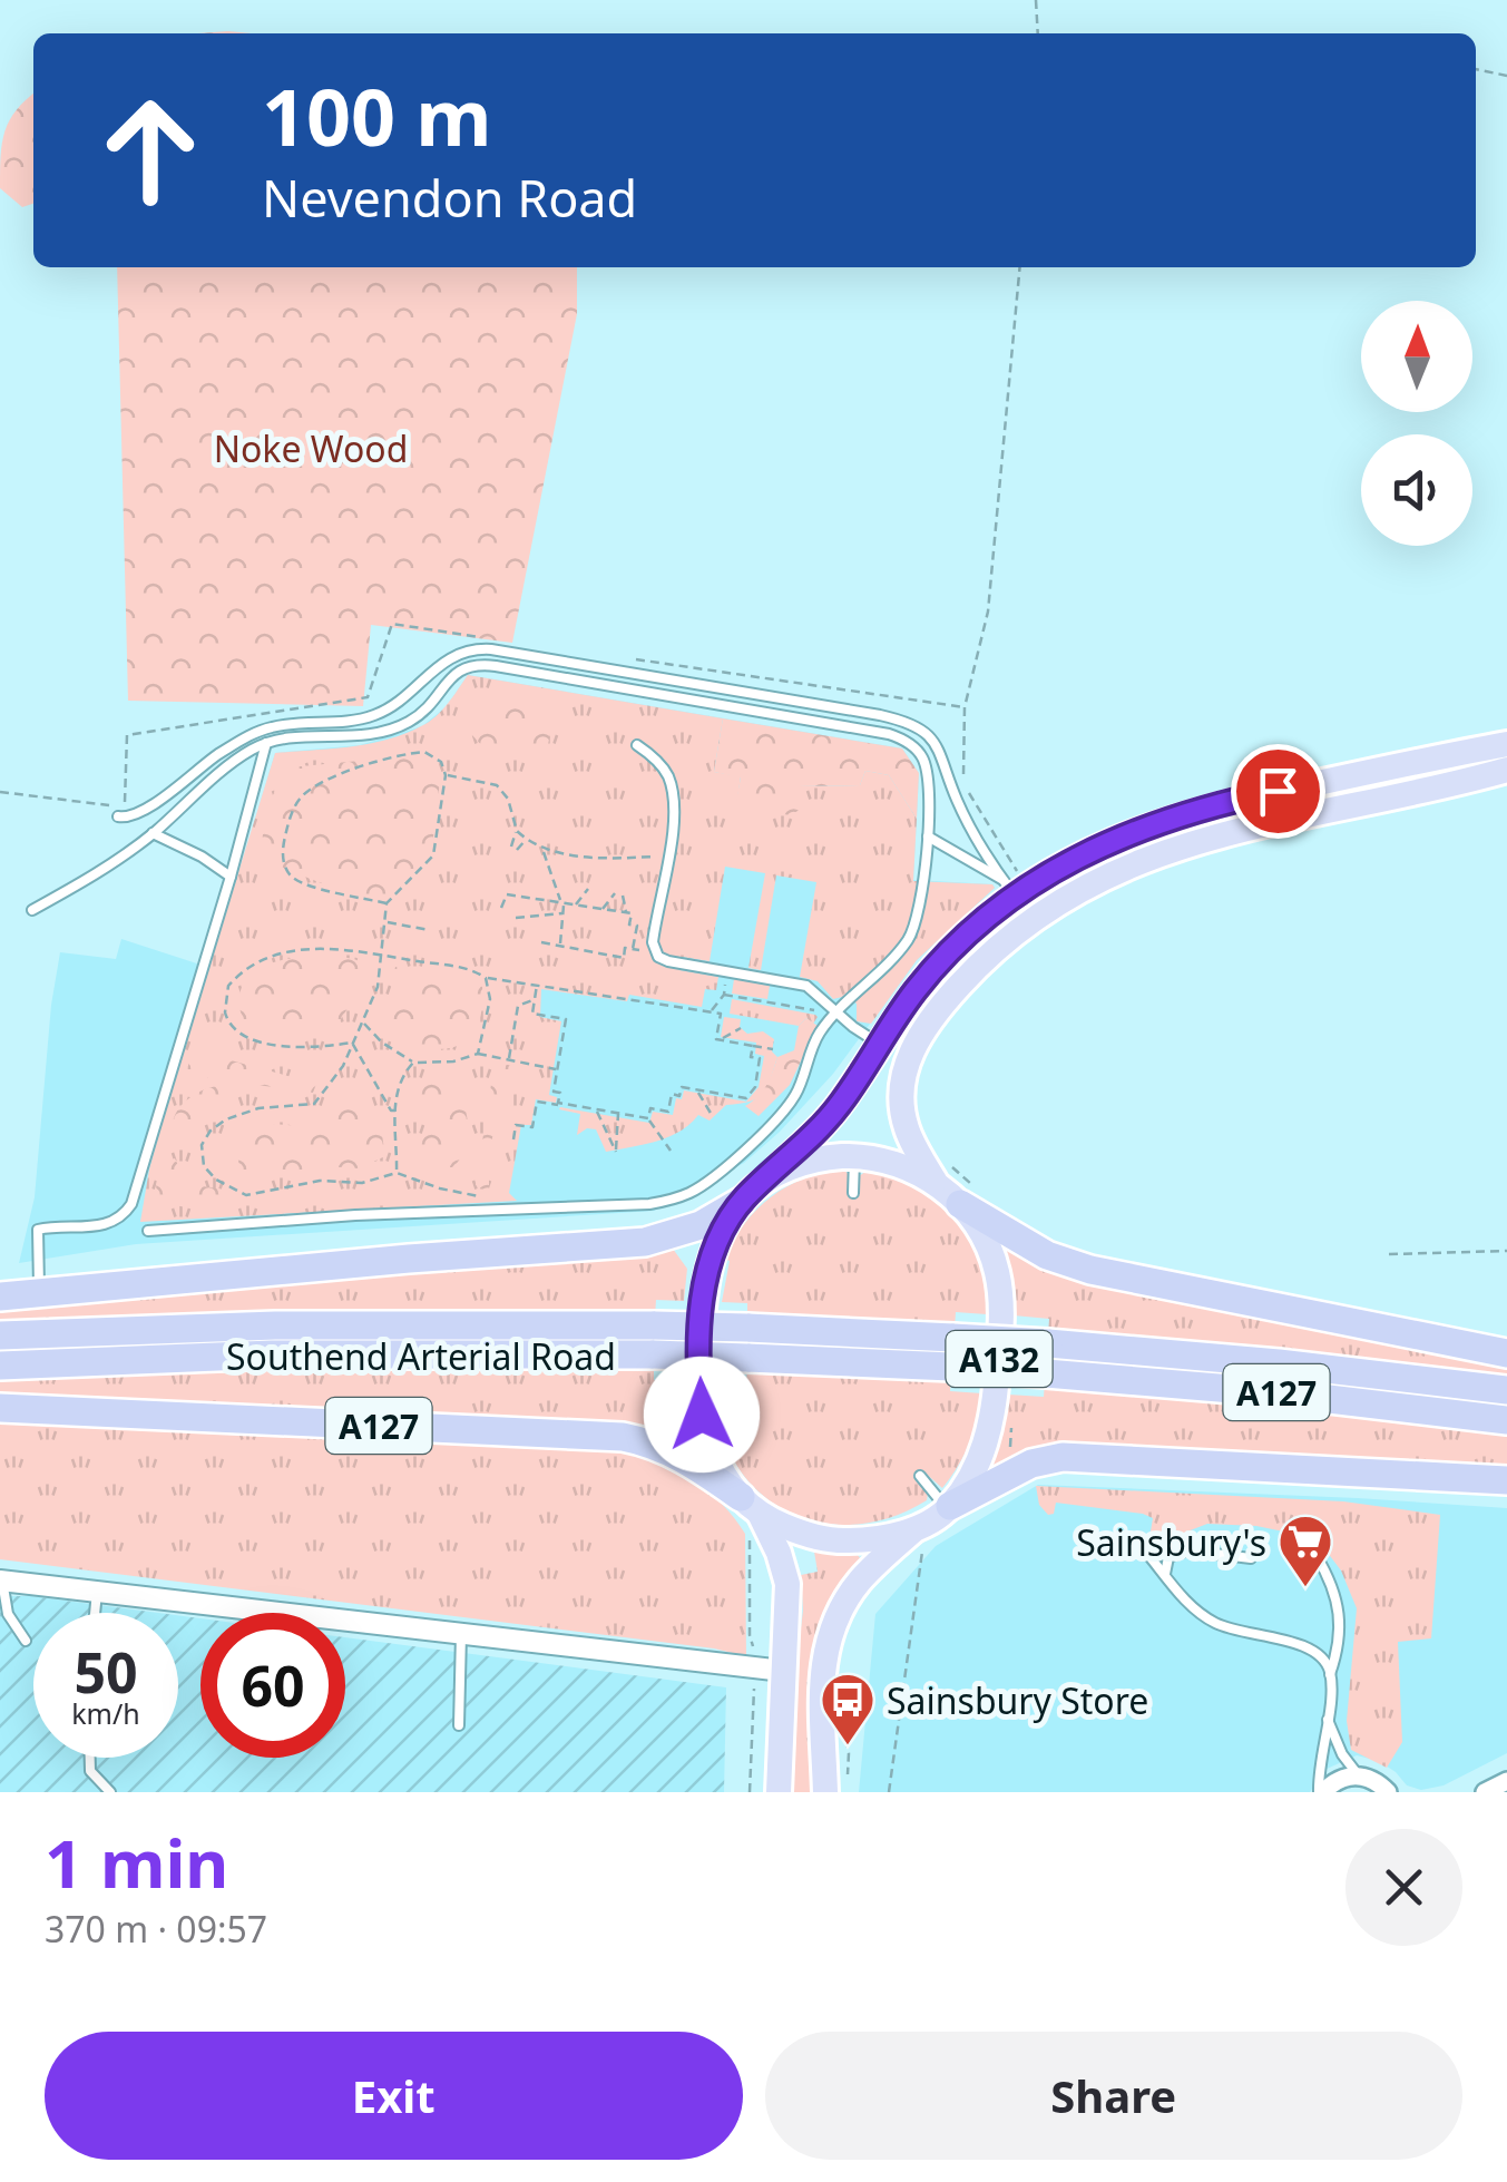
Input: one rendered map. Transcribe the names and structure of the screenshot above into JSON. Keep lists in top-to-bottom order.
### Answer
{
  "streets": {
    "highway": ["Southend Arterial Road", "A127"],
    "main road": ["A132"]
  },
  "crossings": [
    ["A132", "A127"]
  ],
  "parks": ["Noke Wood"],
  "places": {
    "supermarket": ["Sainsbury's"],
    "bus stop": ["Sainsbury Store"]
  },
  "north": "top",
  "page": {
    "turn": ["100 m", "Nevendon Road"],
    "speed": "50 km/h",
    "limit": "60",
    "heading": ["1 min", "370 m · 09:57"],
    "buttons": ["Exit", "Share"]
  }
}
